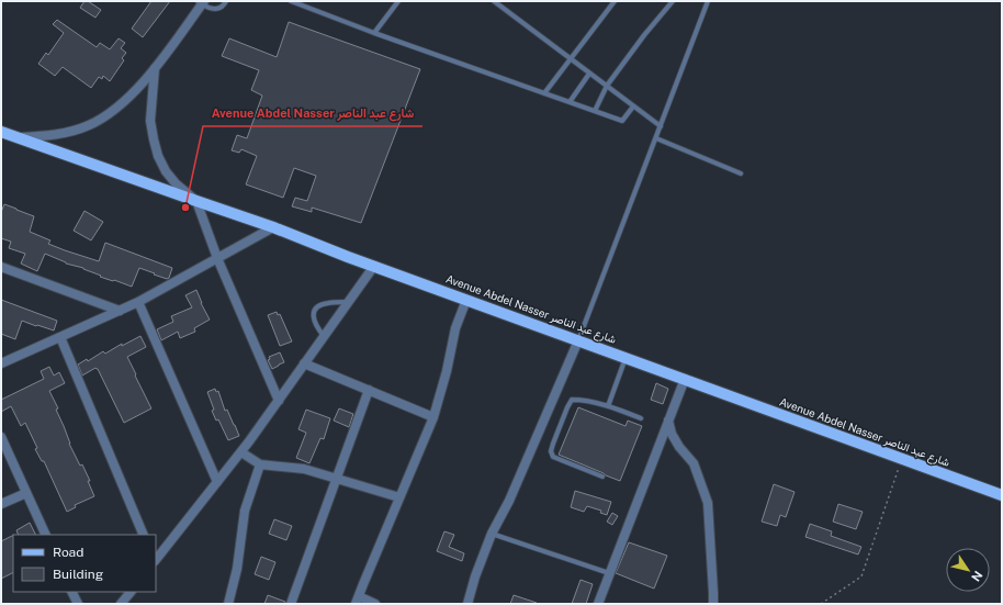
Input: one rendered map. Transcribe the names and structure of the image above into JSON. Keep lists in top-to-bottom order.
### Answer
{
  "streets": {
    "main road": ["Avenue Abdel Nasser شارع عبد الناصر"]
  },
  "places": ["Avenue Abdel Nasser شارع عبد الناصر"],
  "legend": ["Road", "Building"],
  "north": "bottom right"
}
